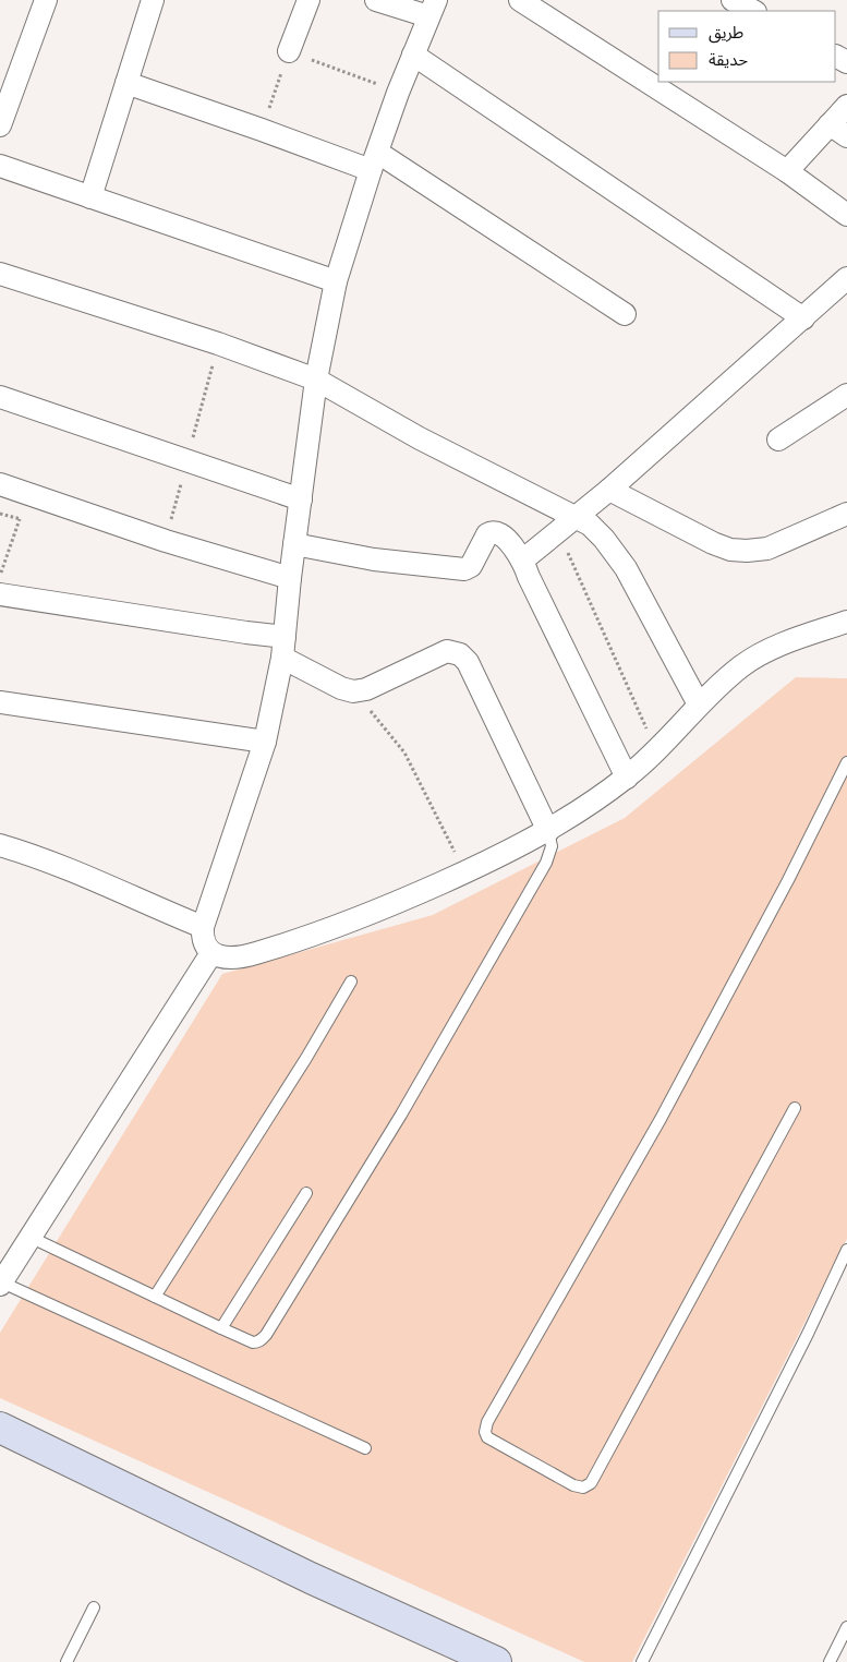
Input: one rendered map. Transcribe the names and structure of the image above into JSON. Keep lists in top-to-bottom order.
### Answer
{
  "legend": ["طريق", "حديقة"]
}
